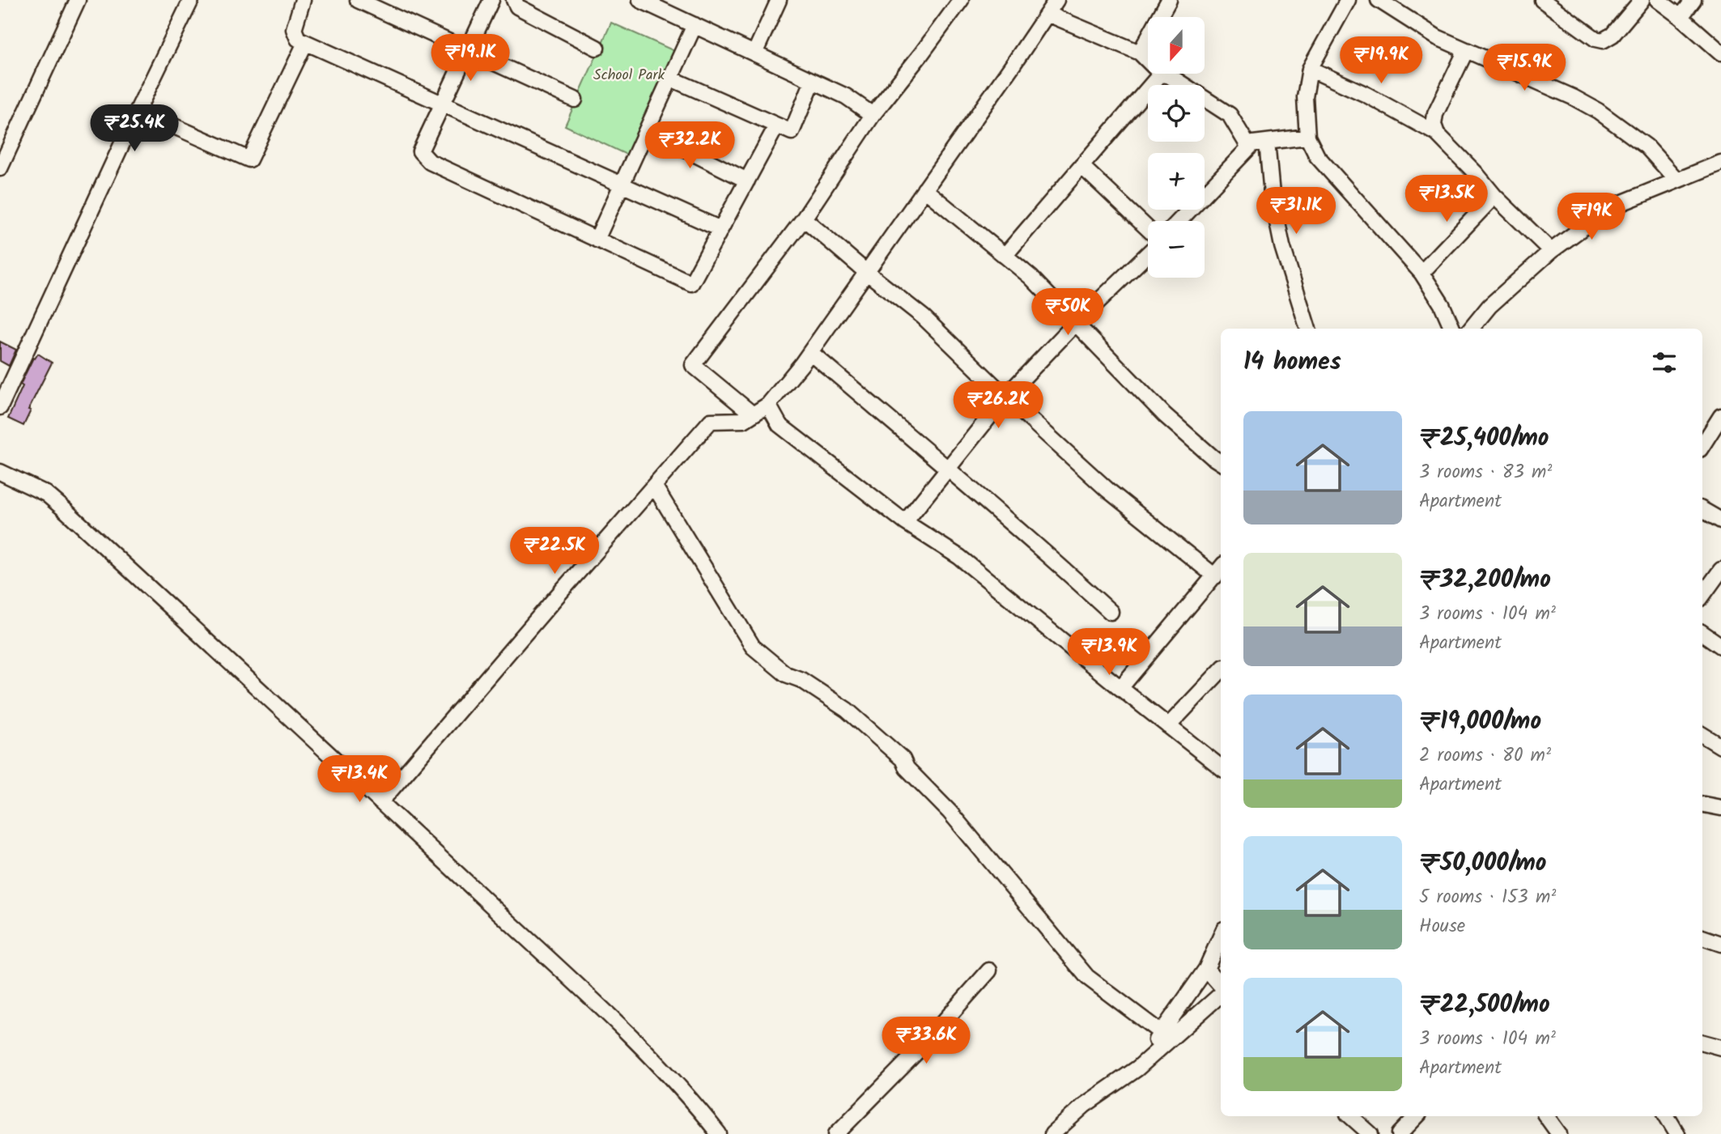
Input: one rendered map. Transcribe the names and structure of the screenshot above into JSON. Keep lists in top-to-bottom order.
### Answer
{
  "parks": ["School Park"],
  "north": "bottom",
  "page": {
    "map_buttons": ["+", "−"],
    "price": [
      "₹19.1K",
      "₹19.9K",
      "₹15.9K",
      "₹25.4K",
      "₹32.2K",
      "₹13.5K",
      "₹31.1K",
      "₹19K",
      "₹50K",
      "₹26.2K",
      "₹22.5K",
      "₹13.9K",
      "₹13.4K",
      "₹33.6K"
    ],
    "heading": "14 homes",
    "list": [
      {
        "name": "₹25,400/mo",
        "note": "3 rooms · 83 m² · Apartment"
      },
      {
        "name": "₹32,200/mo",
        "note": "3 rooms · 104 m² · Apartment"
      },
      {
        "name": "₹19,000/mo",
        "note": "2 rooms · 80 m² · Apartment"
      },
      {
        "name": "₹50,000/mo",
        "note": "5 rooms · 153 m² · House"
      },
      {
        "name": "₹22,500/mo",
        "note": "3 rooms · 104 m² · Apartment"
      }
    ]
  }
}
